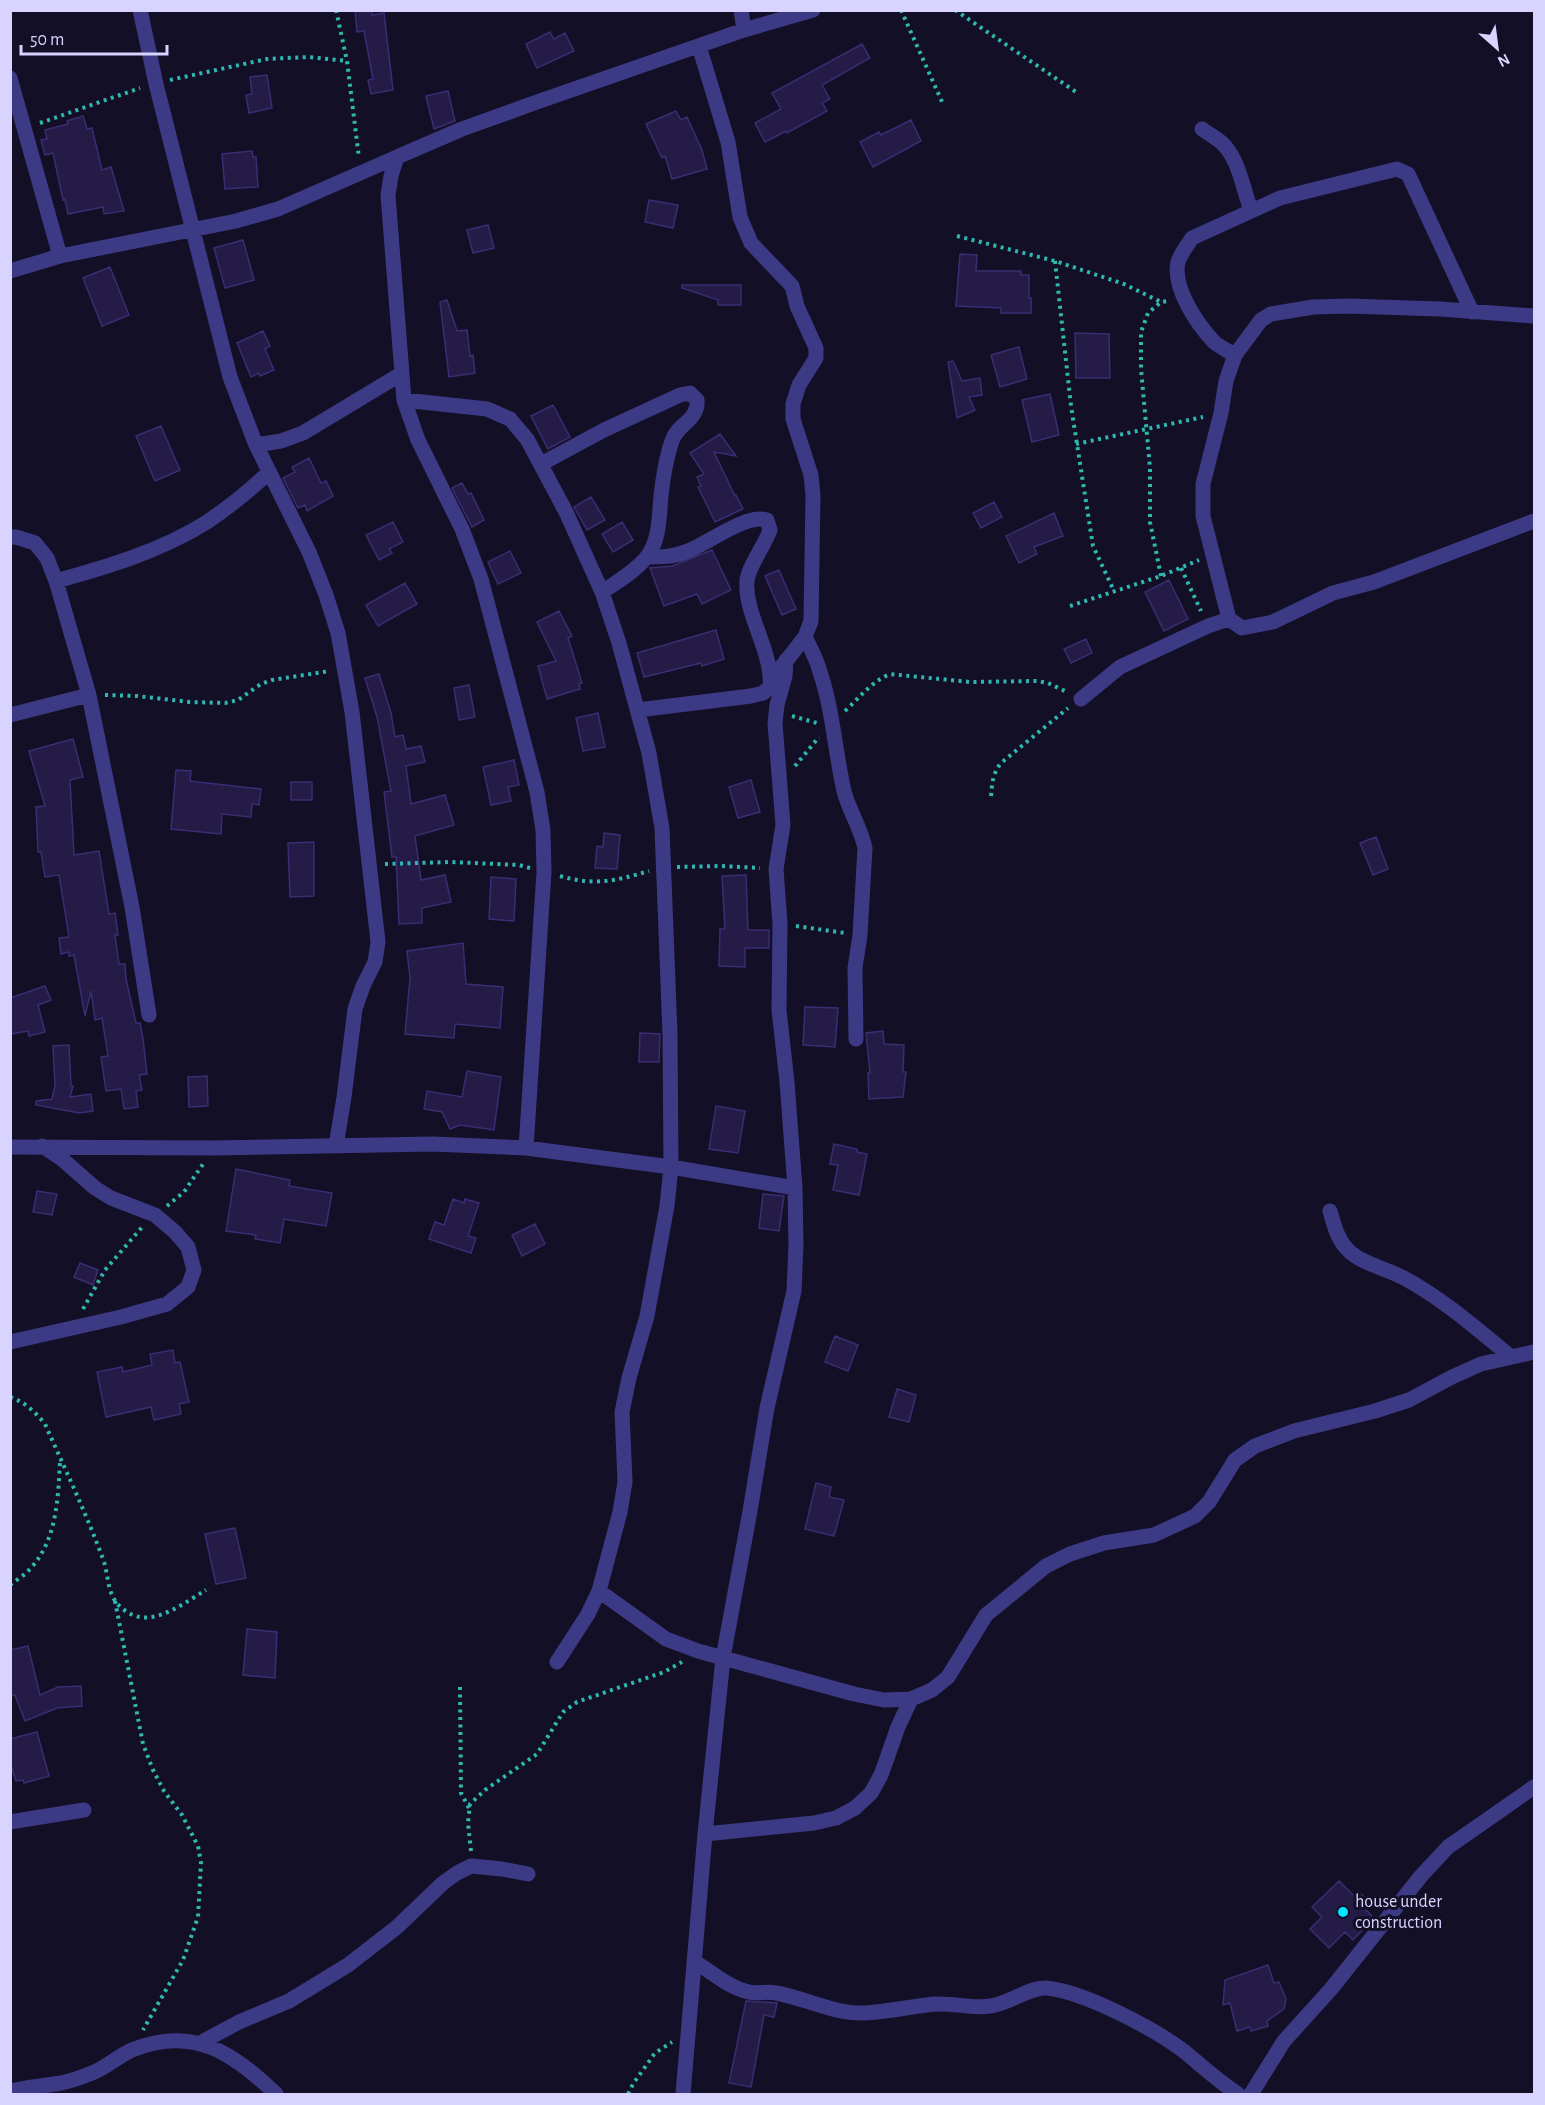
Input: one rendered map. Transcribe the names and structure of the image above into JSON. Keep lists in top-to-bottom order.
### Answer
{
  "places": ["house under construction"],
  "scale_bar": "50 m",
  "north": "bottom right"
}
